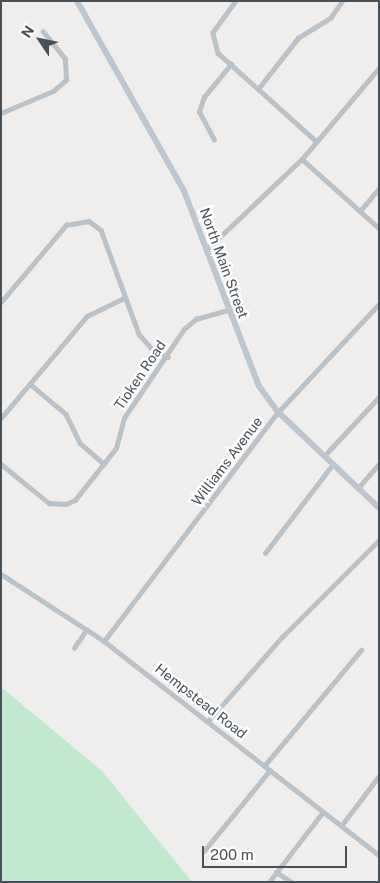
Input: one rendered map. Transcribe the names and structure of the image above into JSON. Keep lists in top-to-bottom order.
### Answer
{
  "streets": {
    "main road": ["North Main Street"],
    "street": ["Tioken Road", "Williams Avenue", "Hempstead Road"]
  },
  "crossings": [
    ["North Main Street", "Tioken Road"],
    ["North Main Street", "Williams Avenue"],
    ["Williams Avenue", "Hempstead Road"]
  ],
  "scale_bar": "200 m",
  "north": "top left"
}
